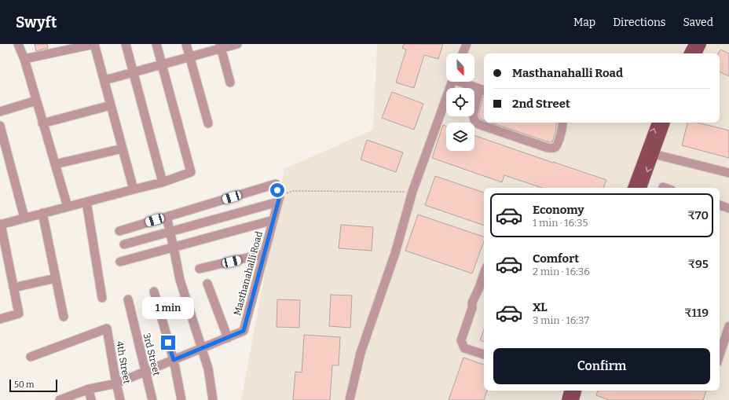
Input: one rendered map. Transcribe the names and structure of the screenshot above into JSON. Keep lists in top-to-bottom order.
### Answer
{
  "streets": {
    "street": ["Masthanahalli Road", "3rd Street", "4th Street"]
  },
  "crossings": [
    ["Masthanahalli Road", "3rd Street"],
    ["Masthanahalli Road", "4th Street"]
  ],
  "scale_bar": "50 m",
  "north": "bottom right",
  "page": {
    "header": "Swyft",
    "nav": ["Map", "Directions", "Saved"],
    "banner": ["Masthanahalli Road", "2nd Street"],
    "list": [
      {
        "name": "Economy",
        "note": "1 min · 16:35",
        "value": "₹70"
      },
      {
        "name": "Comfort",
        "note": "2 min · 16:36",
        "value": "₹95"
      },
      {
        "name": "XL",
        "note": "3 min · 16:37",
        "value": "₹119"
      }
    ],
    "bubble": "1 min",
    "buttons": "Confirm",
    "scale": "50 m"
  }
}
